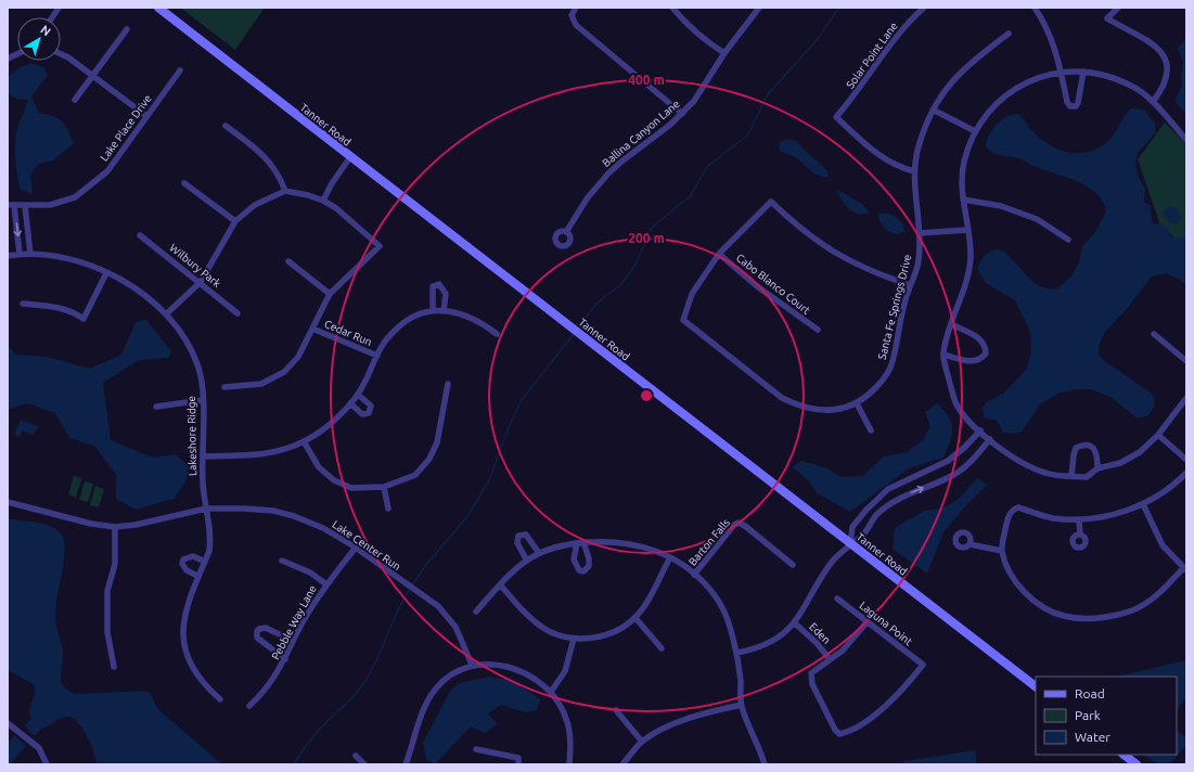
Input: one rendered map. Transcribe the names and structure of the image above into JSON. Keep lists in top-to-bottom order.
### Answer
{
  "streets": {
    "main road": ["Tanner Road"],
    "street": [
      "Solar Point Lane",
      "Lake Place Drive",
      "Ballina Canyon Lane",
      "Wilbury Park",
      "Cabo Blanco Court",
      "Santa Fe Springs Drive",
      "Cedar Run",
      "Lakeshore Ridge",
      "Barton Falls",
      "Lake Center Run",
      "Pebble Way Lane",
      "Laguna Point",
      "Eden"
    ]
  },
  "crossings": [
    ["Solar Point Lane", "Santa Fe Springs Drive"],
    ["Cabo Blanco Court", "Santa Fe Springs Drive"],
    ["Lakeshore Ridge", "Lake Center Run"],
    ["Lake Center Run", "Pebble Way Lane"],
    ["Laguna Point", "Eden"]
  ],
  "legend": ["Road", "Park", "Water"],
  "north": "top right",
  "rings": ["400 m", "200 m"]
}
